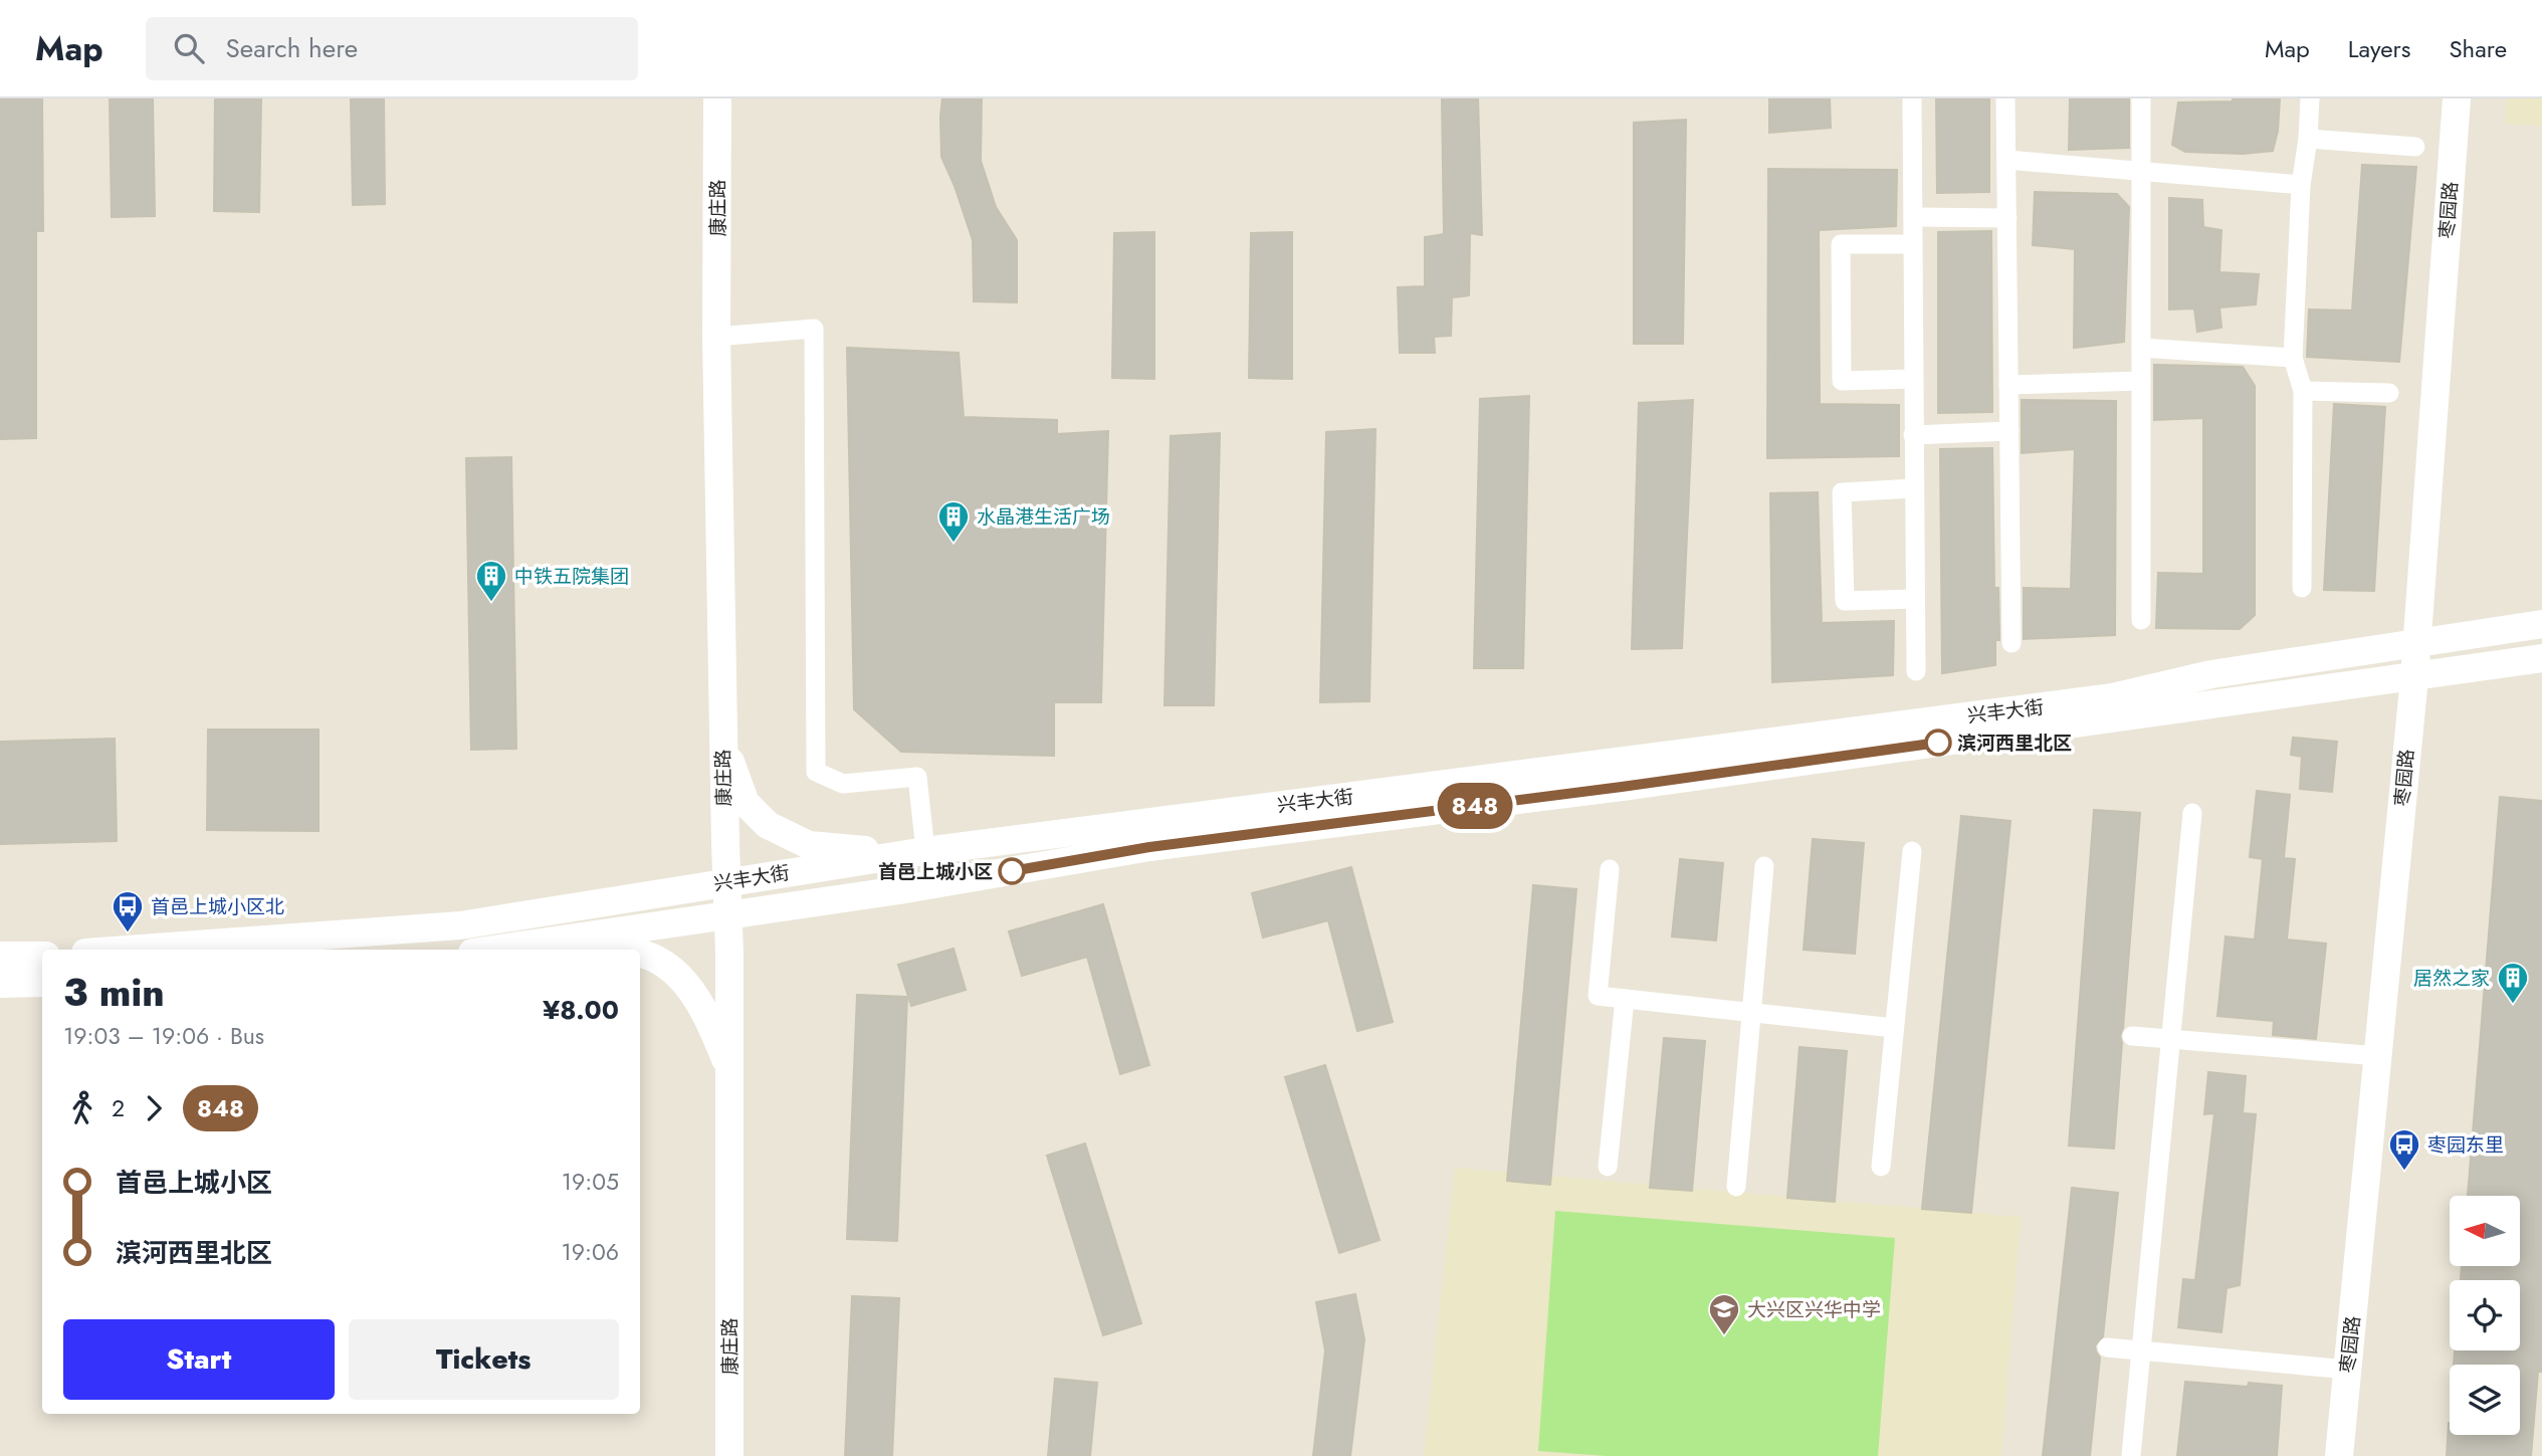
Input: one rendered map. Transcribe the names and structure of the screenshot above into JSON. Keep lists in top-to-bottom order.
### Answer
{
  "streets": {
    "main road": ["康庄路", "枣园路", "兴丰大街"]
  },
  "crossings": [
    ["康庄路", "兴丰大街"],
    ["枣园路", "兴丰大街"]
  ],
  "places": {
    "building": ["水晶港生活广场", "中铁五院集团", "居然之家"],
    "other": ["滨河西里北区", "首邑上城小区"],
    "bus stop": ["首邑上城小区北", "枣园东里"],
    "school or university": ["大兴区兴华中学"]
  },
  "lines": ["bus line 848"],
  "north": "left",
  "page": {
    "header": "Map",
    "search": "Search here",
    "nav": ["Map", "Layers", "Share"],
    "on_map": "848",
    "heading": ["3 min", "19:03 – 19:06 · Bus", "¥8.00"],
    "legs": ["2", "848"],
    "list": [
      {
        "name": "首邑上城小区",
        "value": "19:05"
      },
      {
        "name": "滨河西里北区",
        "value": "19:06"
      }
    ],
    "buttons": ["Start", "Tickets"]
  }
}
